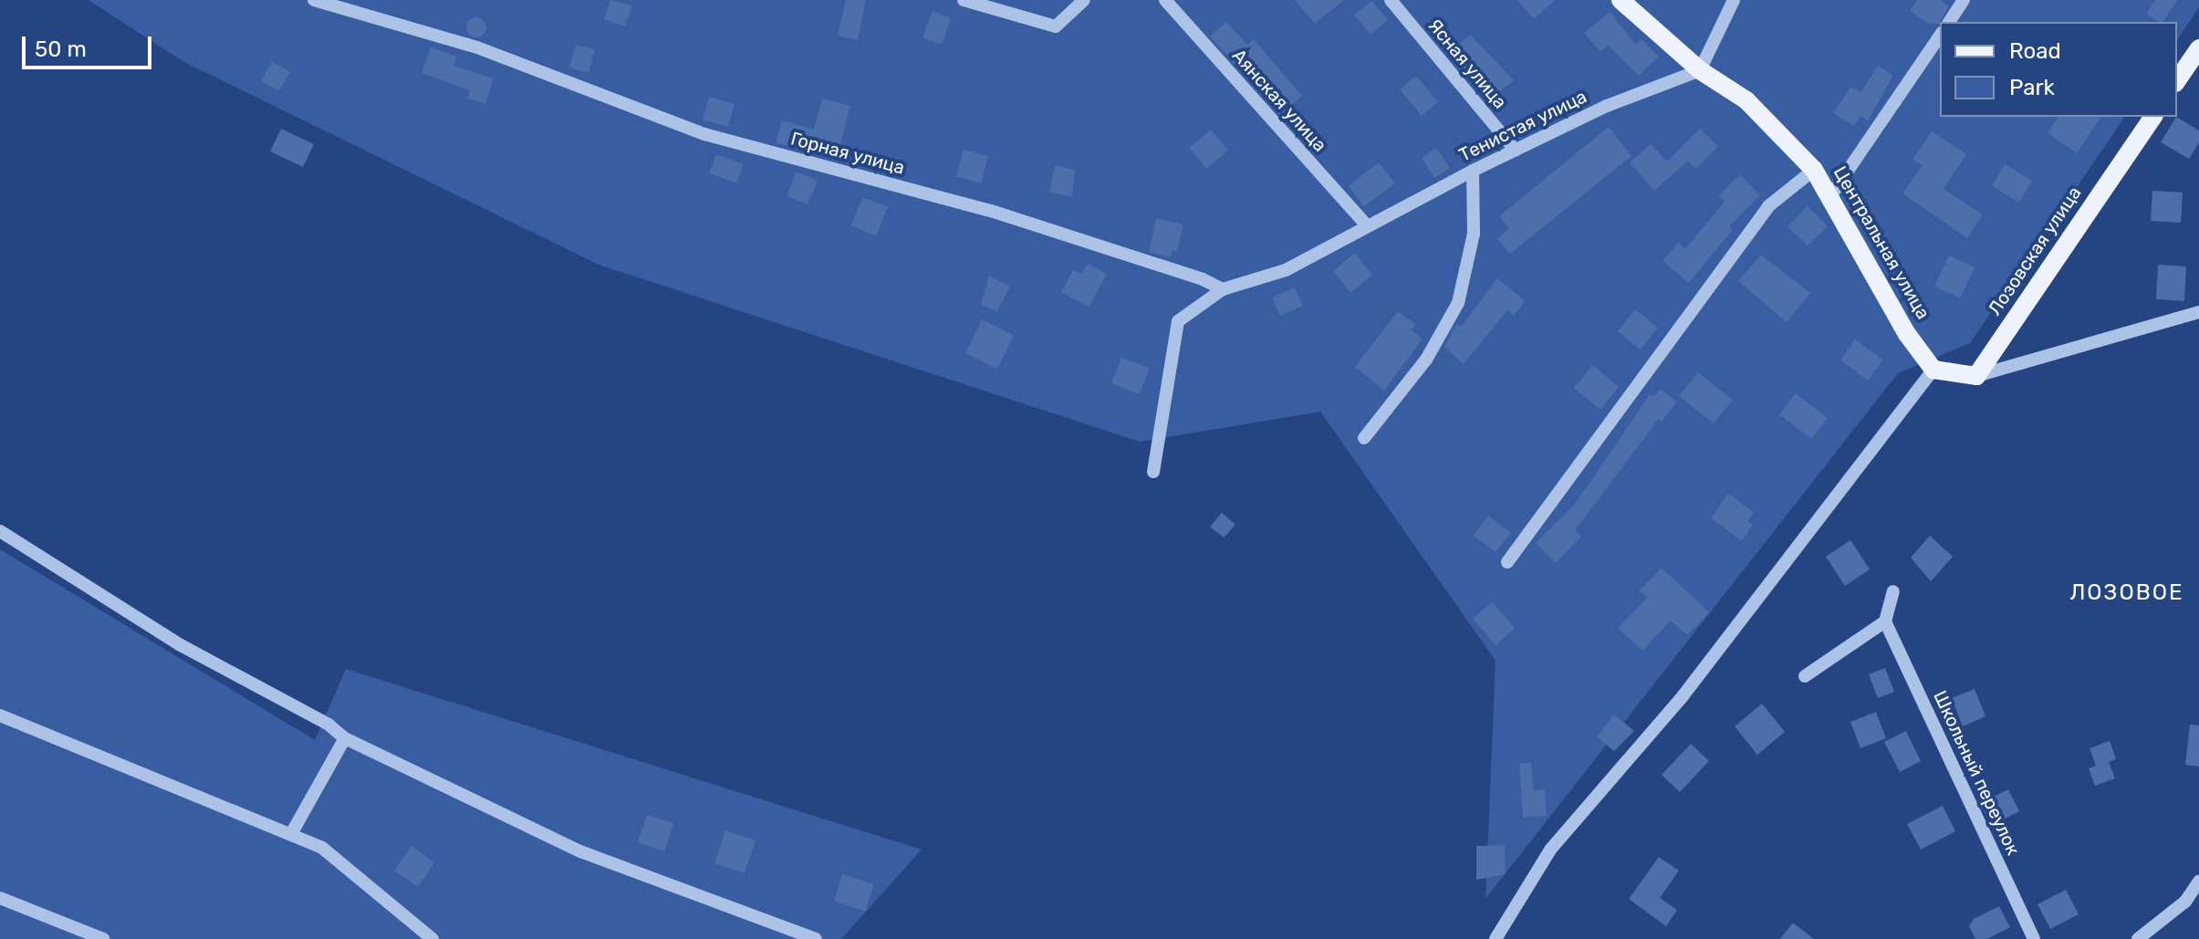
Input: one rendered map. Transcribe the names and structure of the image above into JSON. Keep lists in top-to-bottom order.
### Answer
{
  "streets": {
    "main road": ["Центральная улица", "Лозовская улица"],
    "street": [
      "Ясная улица",
      "Аянская улица",
      "Тенистая улица",
      "Горная улица",
      "Школьный переулок"
    ]
  },
  "crossings": [
    ["Ясная улица", "Тенистая улица"],
    ["Аянская улица", "Тенистая улица"],
    ["Тенистая улица", "Центральная улица"]
  ],
  "districts": ["ЛОЗОВОЕ"],
  "legend": ["Road", "Park"],
  "scale_bar": "50 m"
}
